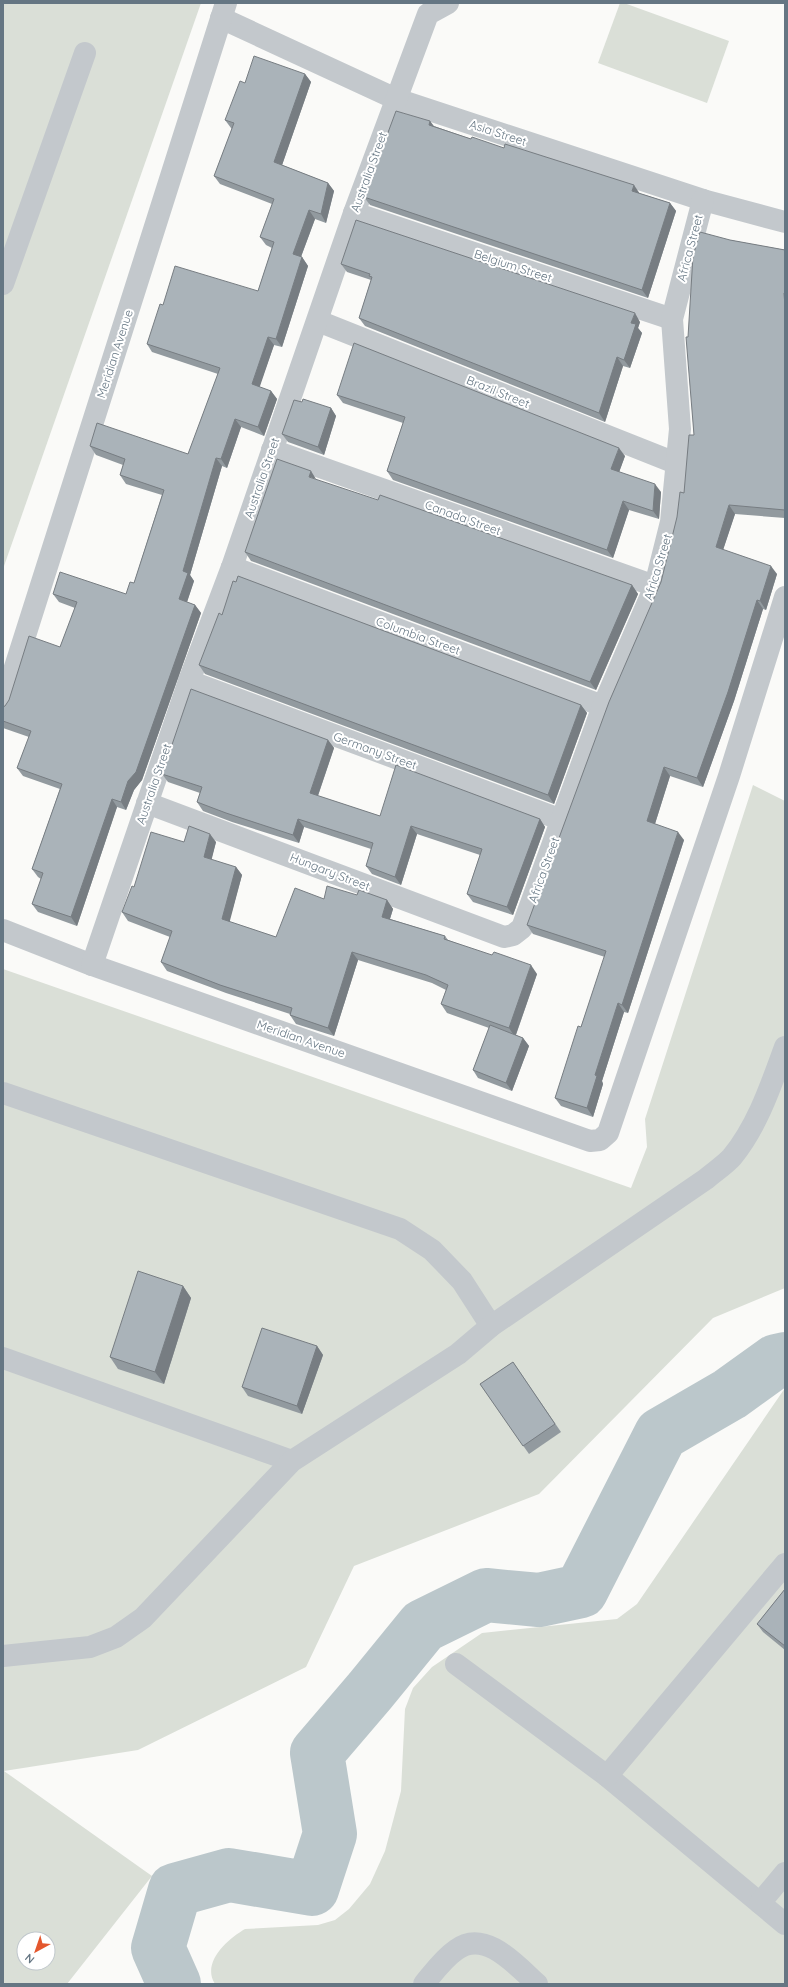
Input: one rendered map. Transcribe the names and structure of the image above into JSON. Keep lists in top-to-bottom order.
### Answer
{
  "streets": {
    "street": [
      "Asia Street",
      "Australia Street",
      "Africa Street",
      "Belgium Street",
      "Meridian Avenue",
      "Brazil Street",
      "Canada Street",
      "Columbia Street",
      "Germany Street",
      "Hungary Street"
    ]
  },
  "crossings": [
    ["Asia Street", "Australia Street"],
    ["Asia Street", "Africa Street"],
    ["Asia Street", "Meridian Avenue"],
    ["Australia Street", "Belgium Street"],
    ["Australia Street", "Meridian Avenue"],
    ["Australia Street", "Brazil Street"],
    ["Australia Street", "Canada Street"],
    ["Australia Street", "Columbia Street"],
    ["Australia Street", "Germany Street"],
    ["Australia Street", "Hungary Street"],
    ["Africa Street", "Belgium Street"],
    ["Africa Street", "Brazil Street"],
    ["Africa Street", "Canada Street"],
    ["Africa Street", "Columbia Street"],
    ["Africa Street", "Germany Street"],
    ["Africa Street", "Hungary Street"]
  ],
  "north": "bottom left"
}
